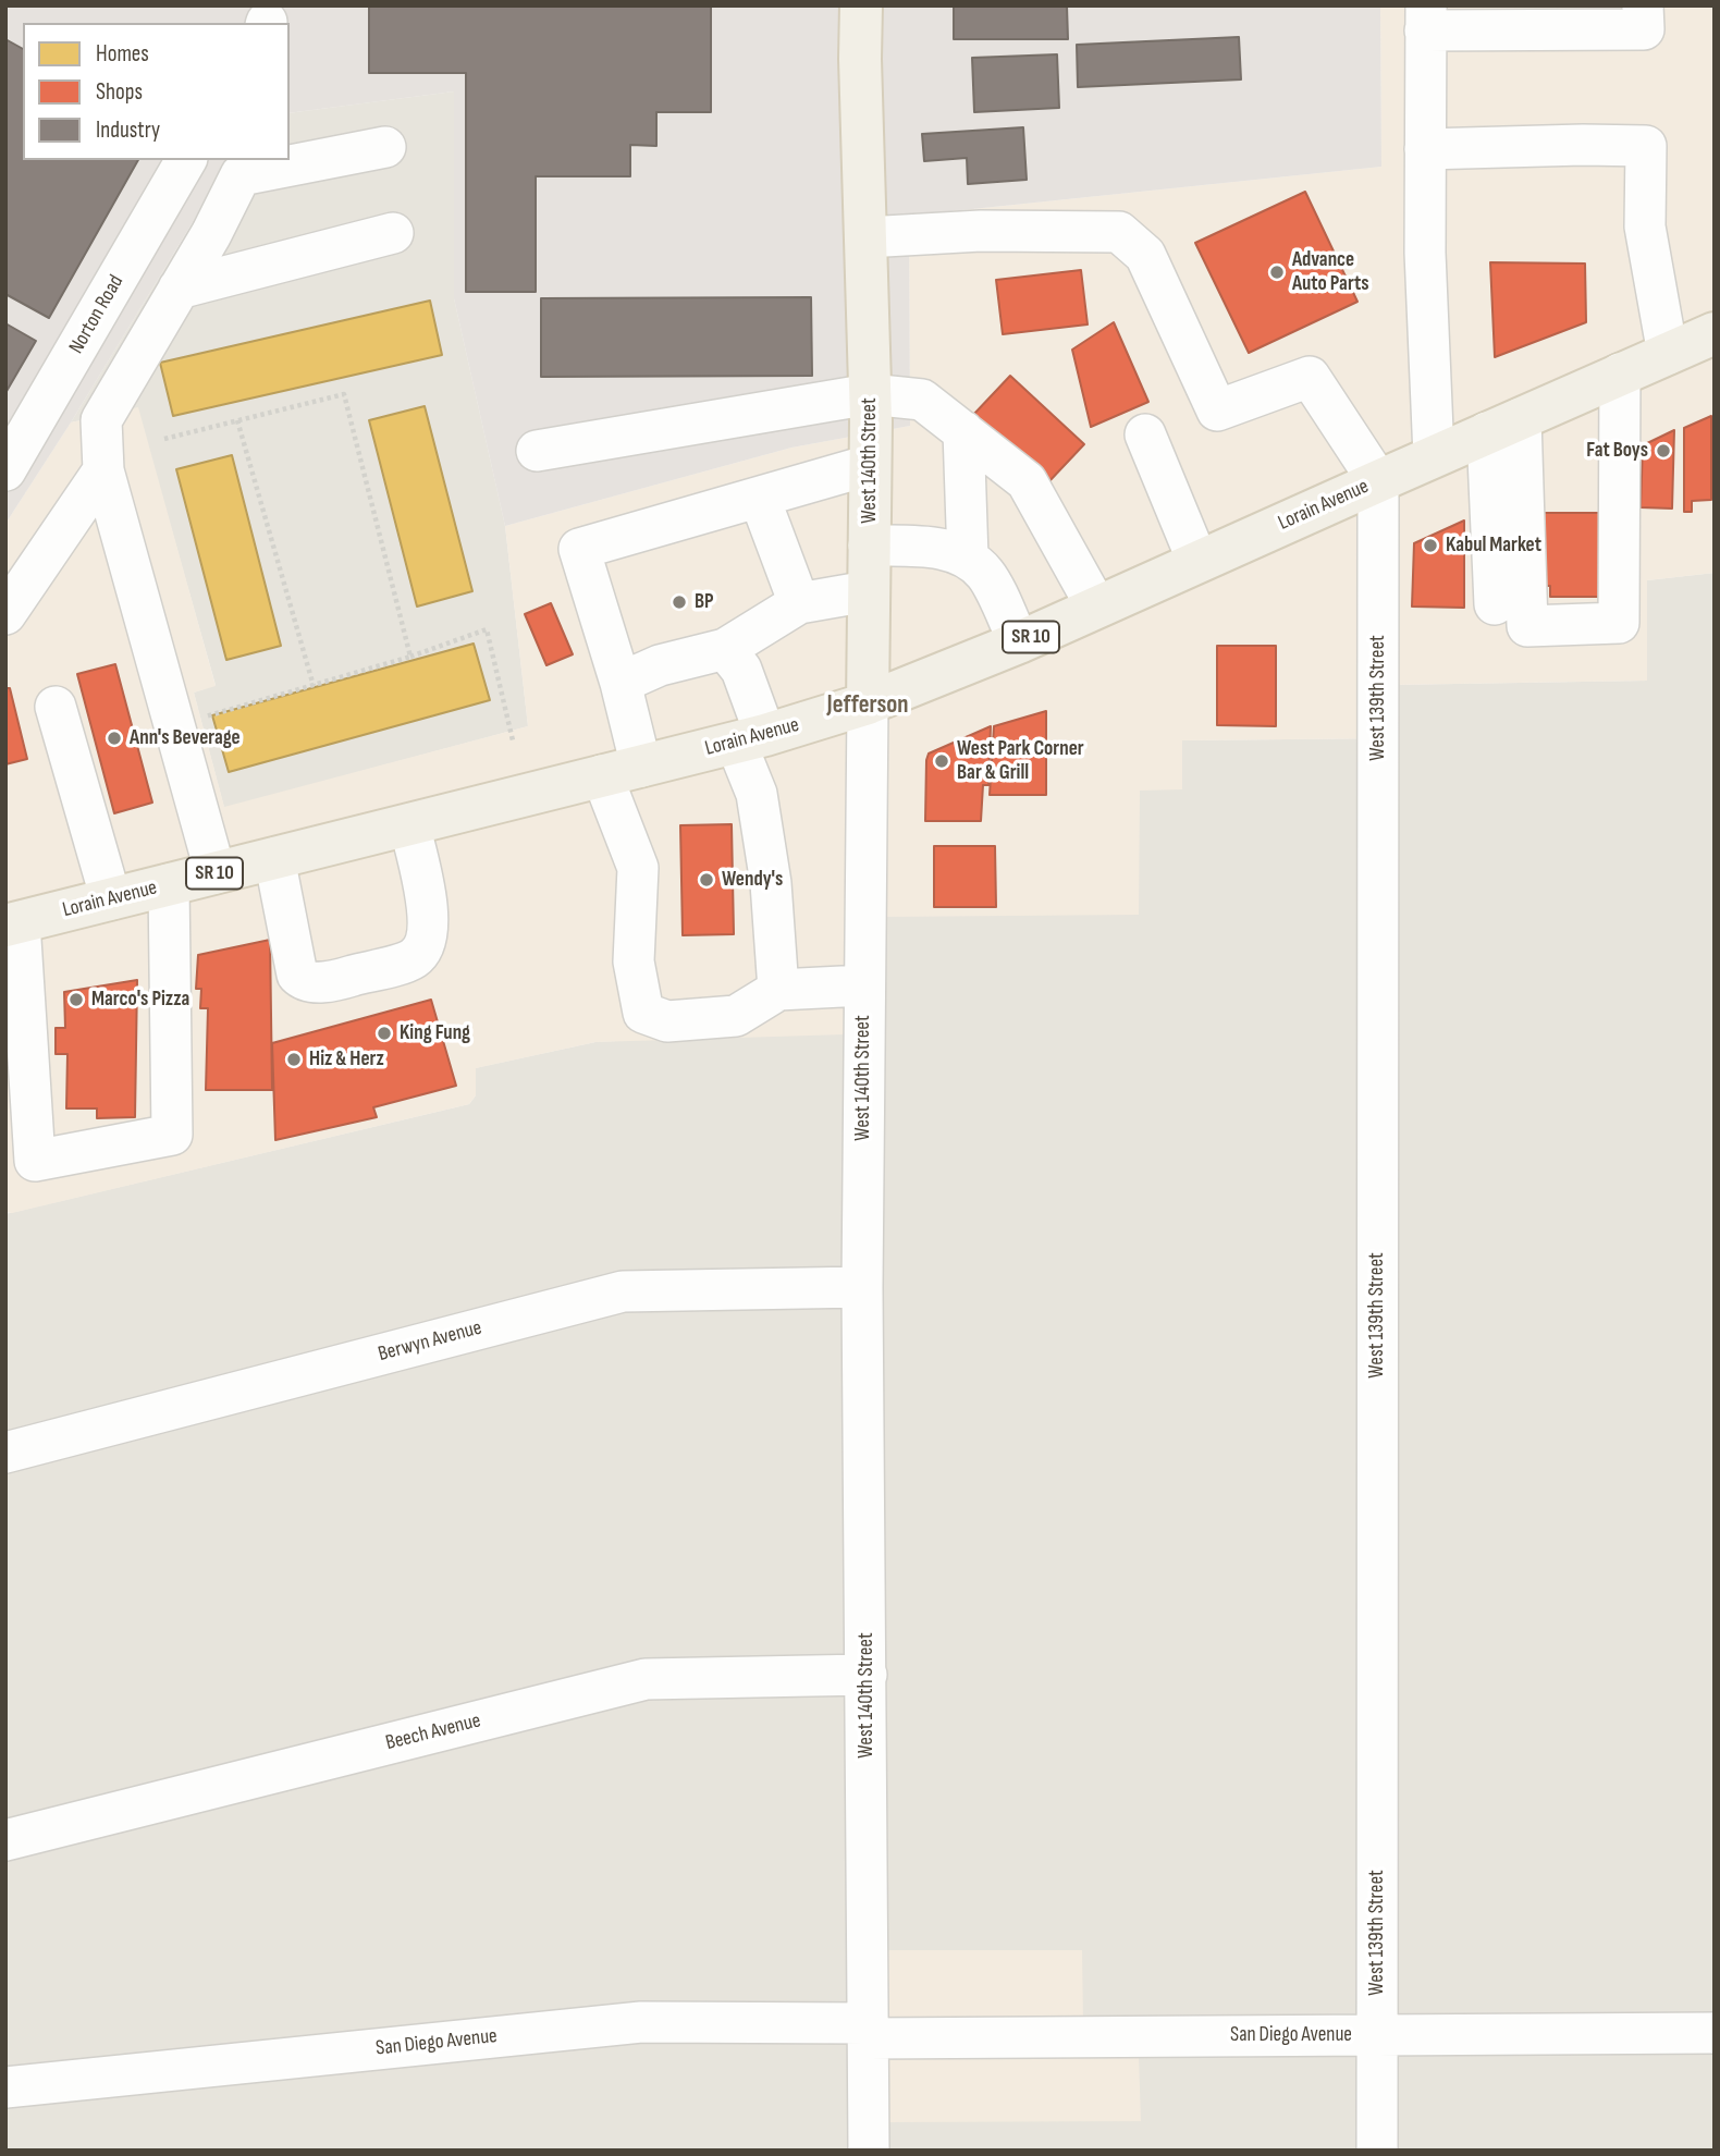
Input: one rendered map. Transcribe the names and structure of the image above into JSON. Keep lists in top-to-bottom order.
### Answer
{
  "streets": {
    "main road": ["West 140th Street", "Lorain Avenue", "SR 10"],
    "street": [
      "Norton Road",
      "West 139th Street",
      "Berwyn Avenue",
      "Beech Avenue",
      "San Diego Avenue"
    ]
  },
  "crossings": [
    ["West 140th Street", "Lorain Avenue"],
    ["West 140th Street", "Berwyn Avenue"],
    ["West 140th Street", "Beech Avenue"],
    ["West 140th Street", "San Diego Avenue"],
    ["Lorain Avenue", "West 139th Street"],
    ["West 139th Street", "San Diego Avenue"]
  ],
  "districts": ["Jefferson"],
  "places": [
    "Advance Auto Parts",
    "Fat Boys",
    "Kabul Market",
    "BP",
    "Ann's Beverage",
    "West Park Corner Bar & Grill",
    "Wendy's",
    "Marco's Pizza",
    "King Fung",
    "Hiz & Herz"
  ],
  "legend": ["Homes", "Shops", "Industry"]
}
